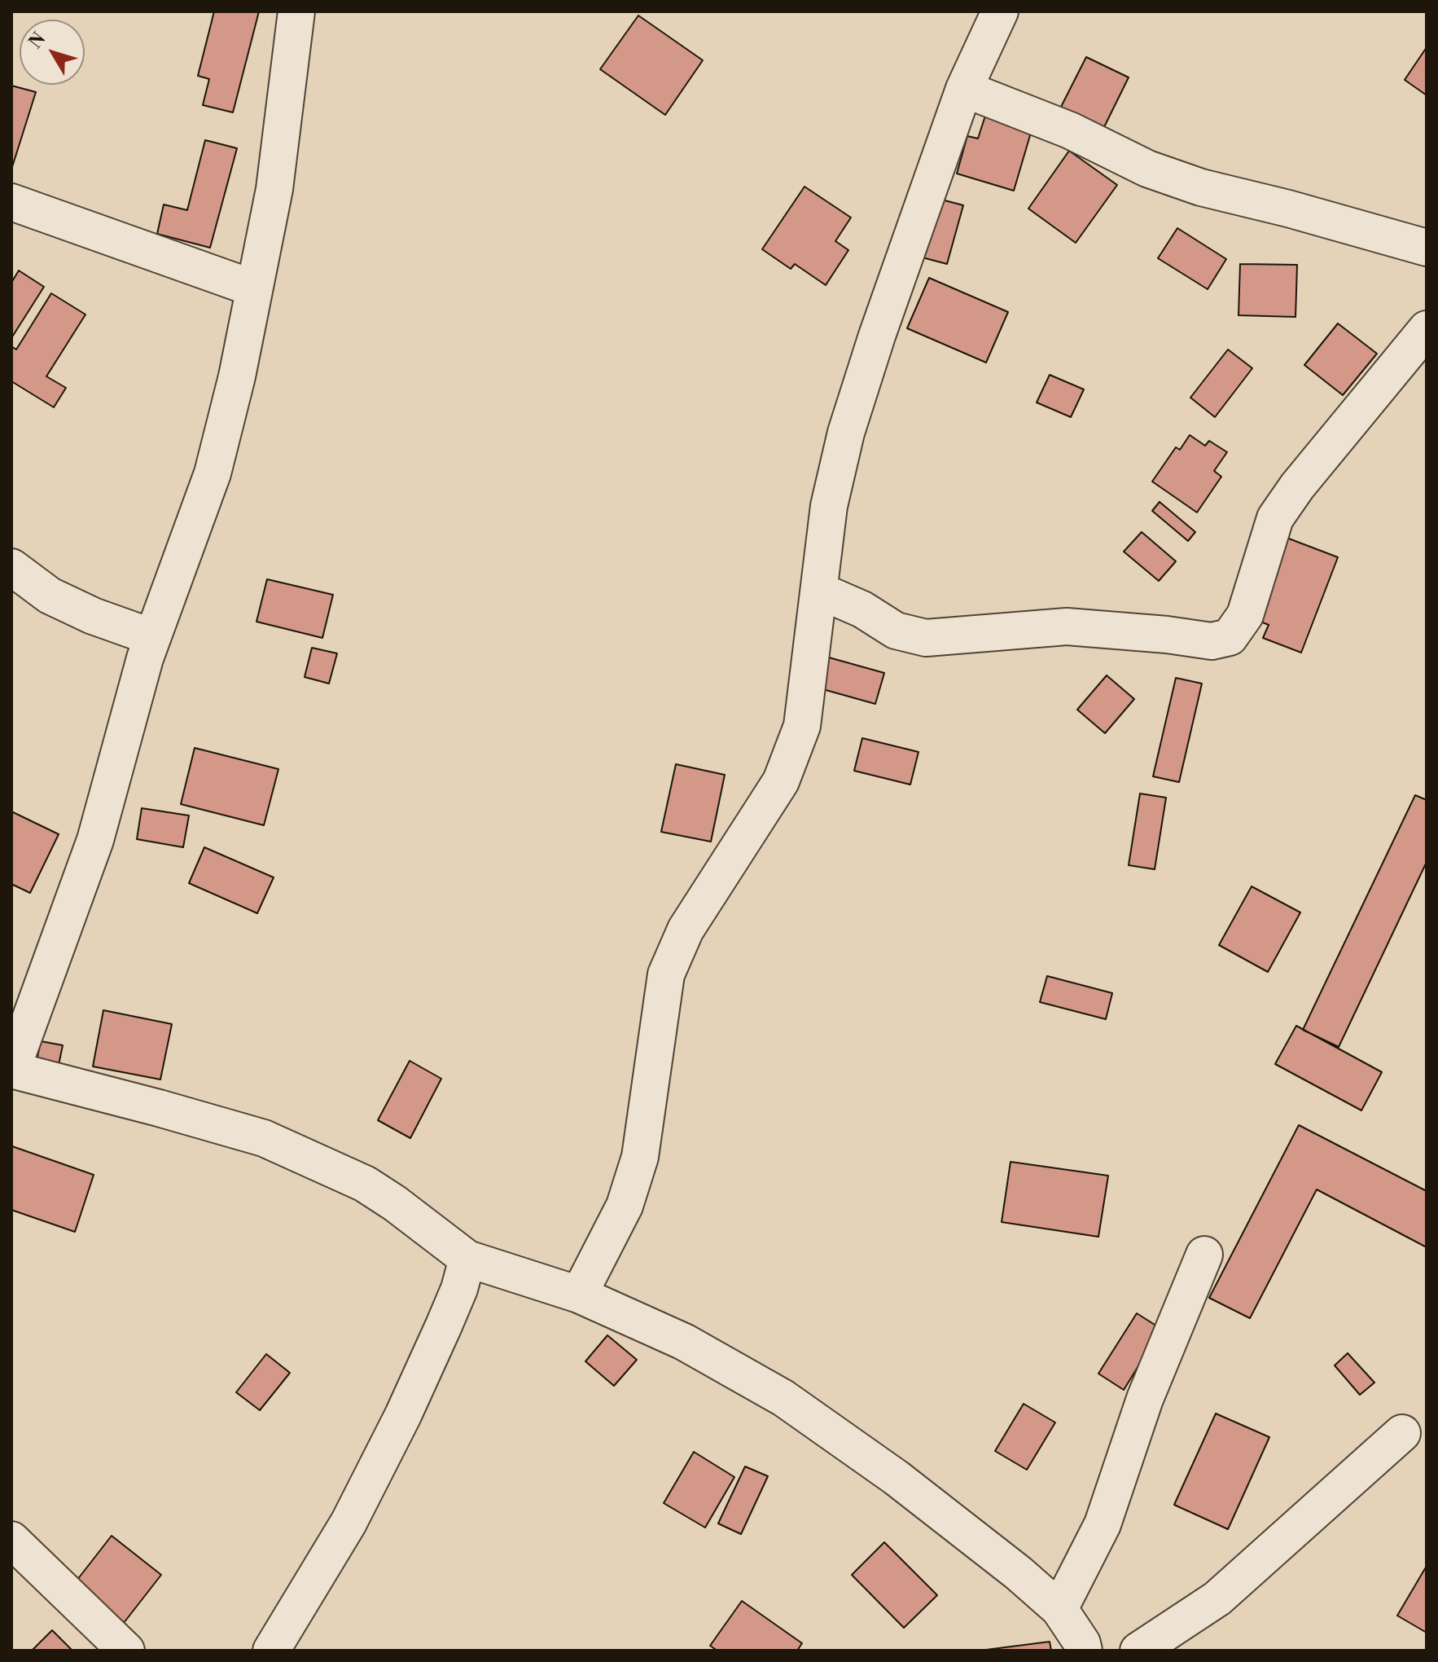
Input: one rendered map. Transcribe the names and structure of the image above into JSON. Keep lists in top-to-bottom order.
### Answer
{
  "north": "top left"
}
